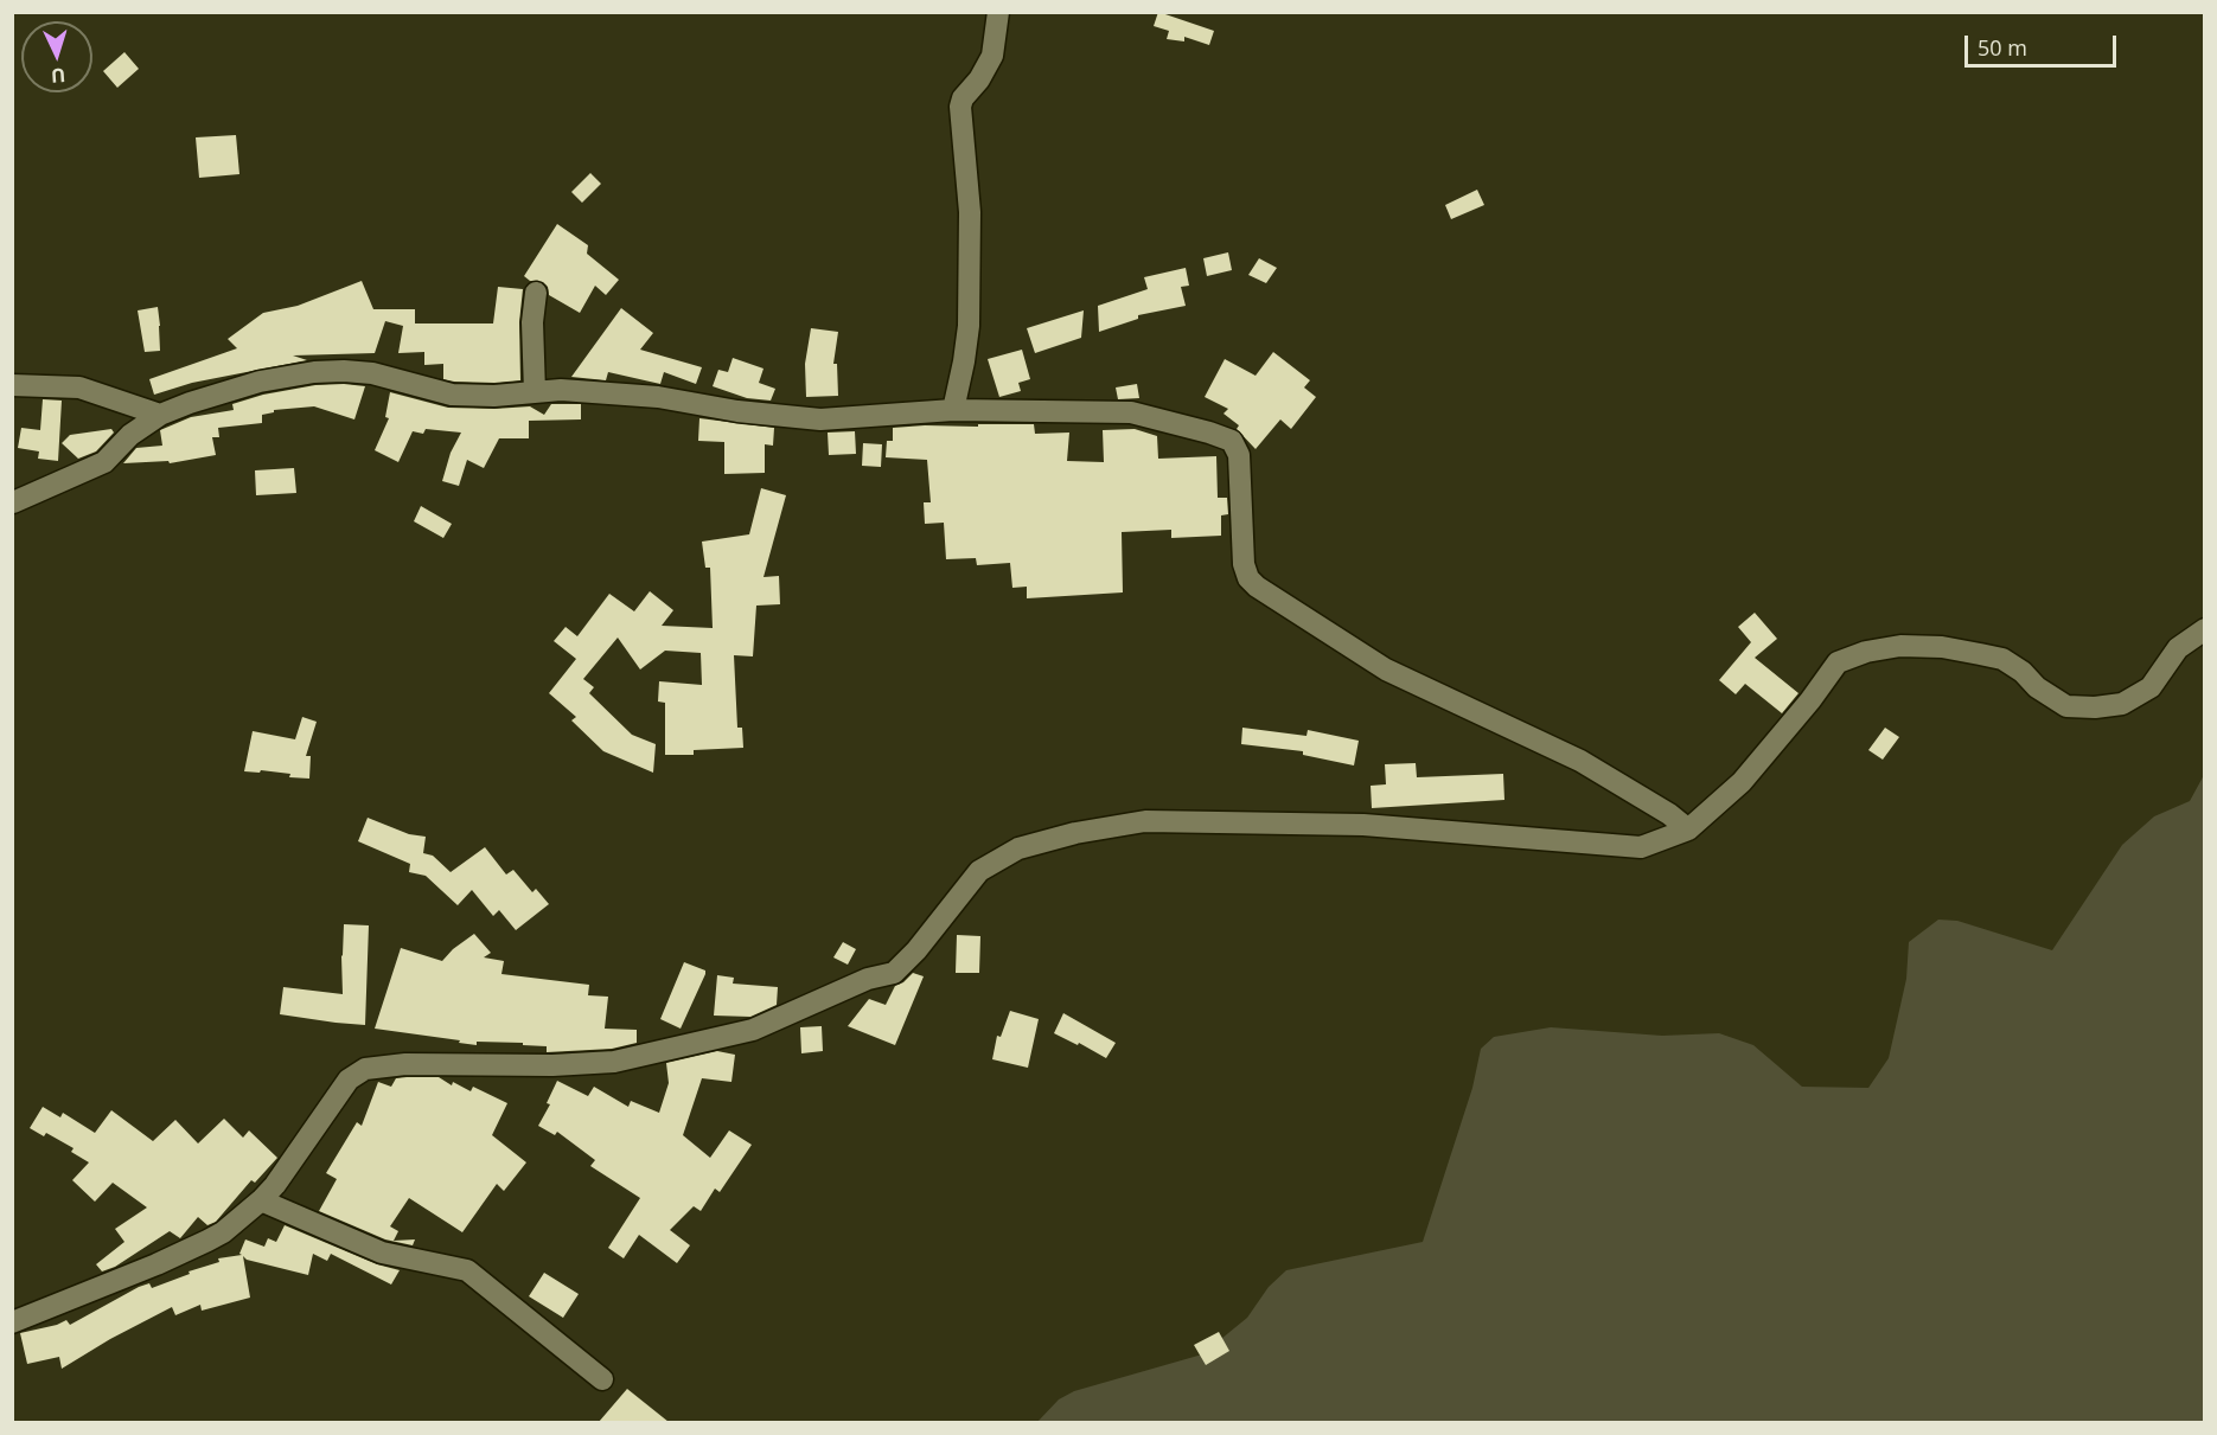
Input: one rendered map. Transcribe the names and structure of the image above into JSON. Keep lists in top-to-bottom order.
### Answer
{
  "scale_bar": "50 m",
  "north": "bottom"
}
